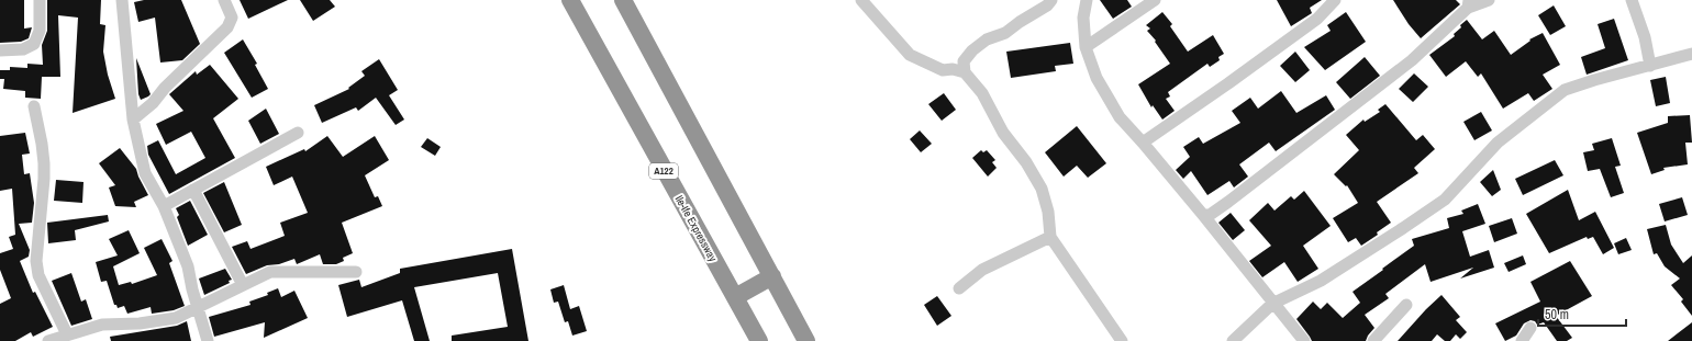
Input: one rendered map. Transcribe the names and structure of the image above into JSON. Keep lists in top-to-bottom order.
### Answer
{
  "streets": {
    "highway": ["A122", "Ile-Ife Expressway"]
  },
  "scale_bar": "50 m"
}
